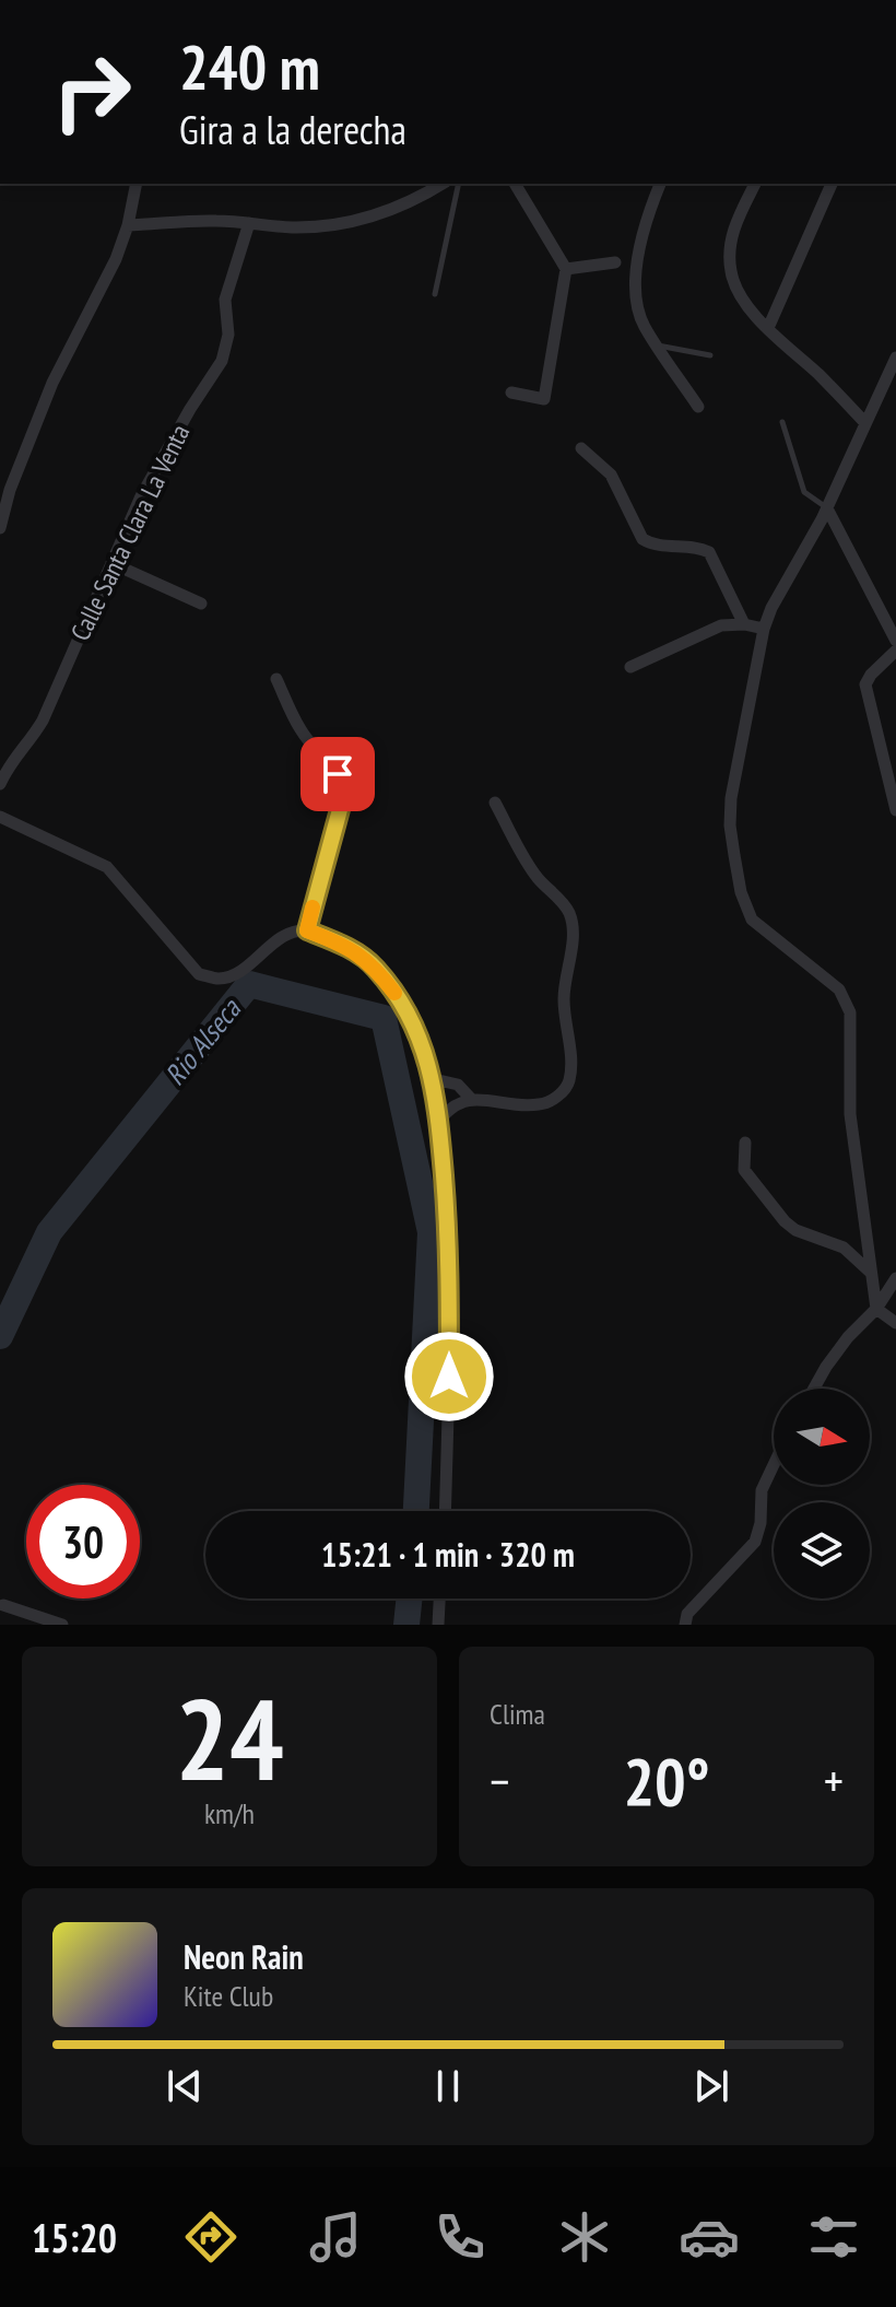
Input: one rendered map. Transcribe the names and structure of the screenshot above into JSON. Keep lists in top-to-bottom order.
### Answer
{
  "streets": {
    "street": ["Calle Santa Clara La Venta"]
  },
  "water": ["Rio Alseca"],
  "north": "right",
  "page": {
    "turn": ["240 m", "Gira a la derecha"],
    "limit": "30",
    "trip": "15:21 · 1 min · 320 m",
    "tile": [
      ["24", "km/h"],
      "Clima"
    ],
    "heat": ["−", "20°", "+"],
    "song": ["Neon Rain", "Kite Club"],
    "tabs": "15:20"
  }
}
